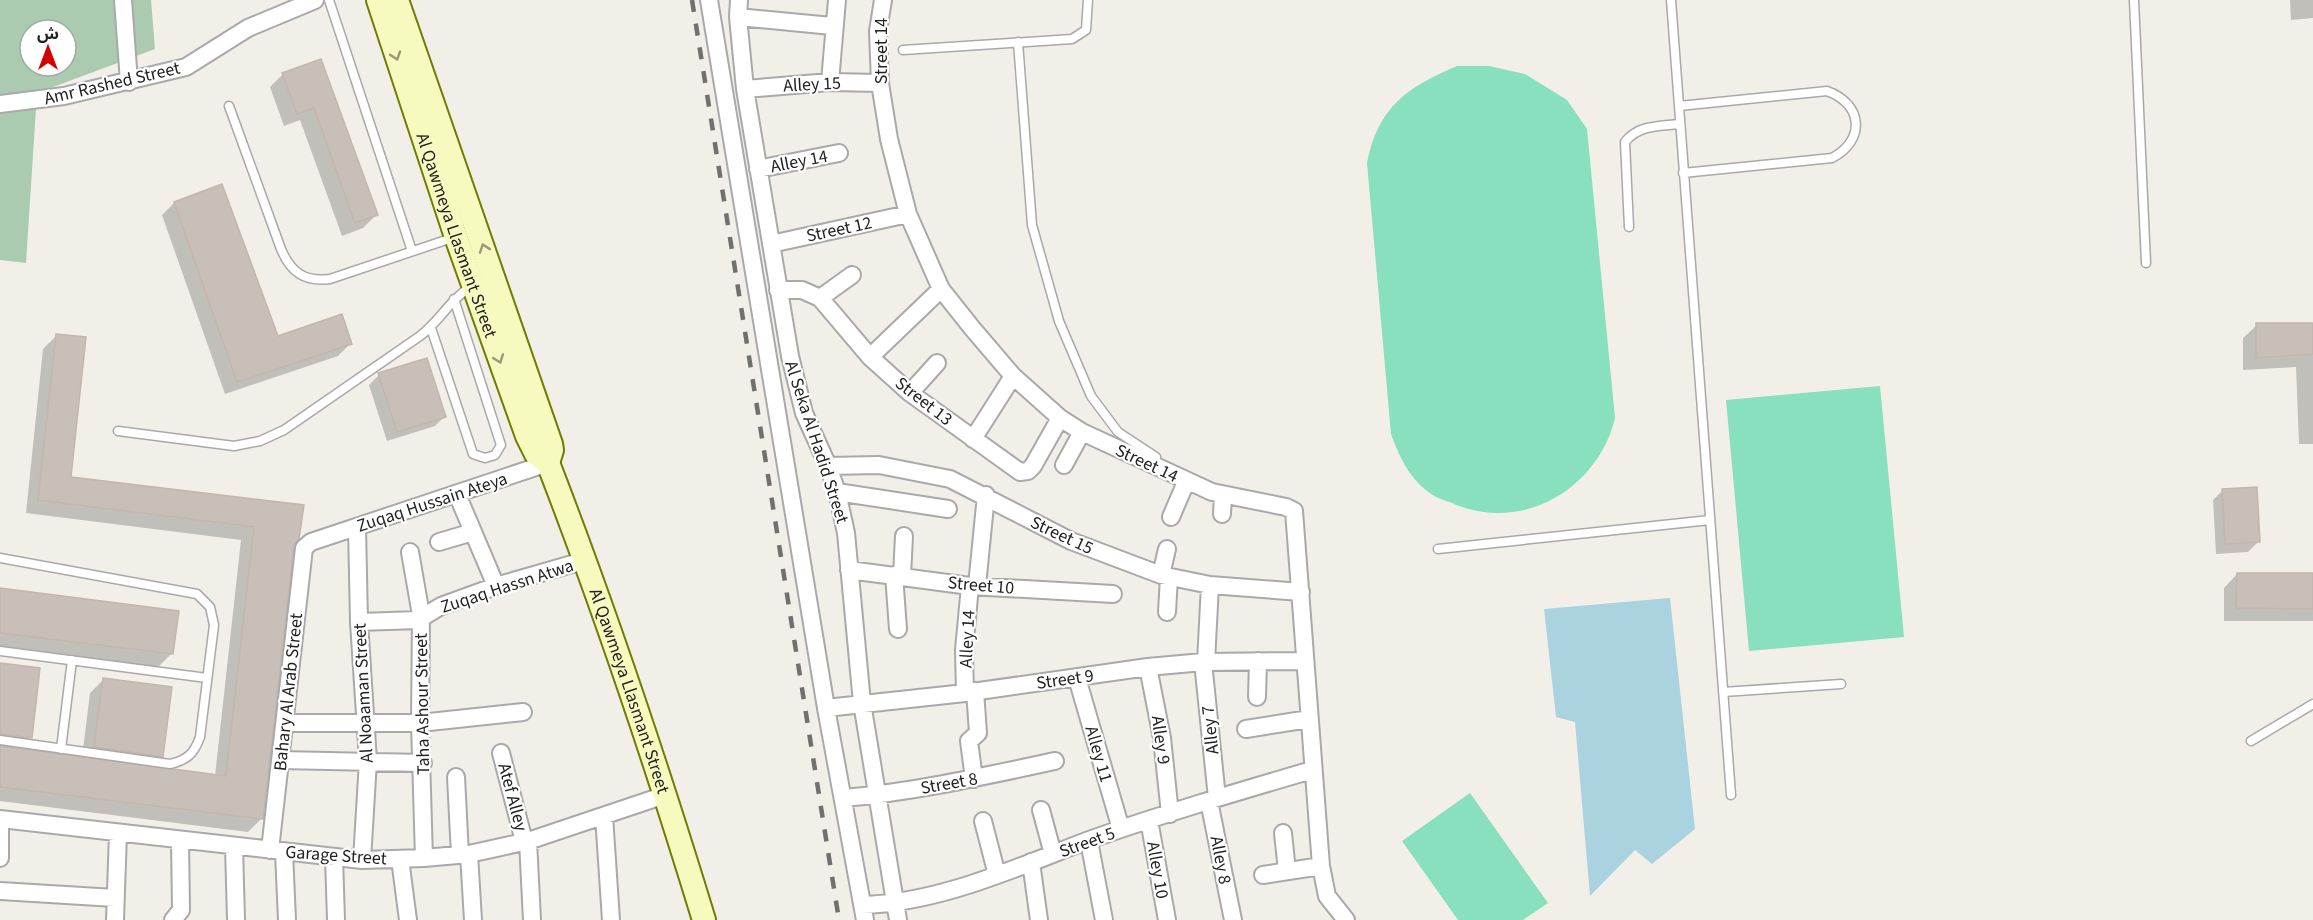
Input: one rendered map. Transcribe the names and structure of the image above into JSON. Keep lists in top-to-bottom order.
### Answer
{
  "streets": {
    "main road": ["Al Qawmeya Llasmant Street"],
    "street": [
      "Street 14",
      "Amr Rashed Street",
      "Alley 15",
      "Alley 14",
      "Street 12",
      "Street 13",
      "Al Seka Al Hadid Street",
      "Zuqaq Hussain Ateya",
      "Street 15",
      "Street 10",
      "Zuqaq Hassn Atwa",
      "Street 9",
      "Bahary Al Arab Street",
      "Al Noaaman Street",
      "Taha Ashour Street",
      "Alley 7",
      "Alley 9",
      "Alley 11",
      "Street 8",
      "Atef Alley",
      "Street 5",
      "Garage Street",
      "Alley 8",
      "Alley 10"
    ]
  },
  "crossings": [
    ["Street 14", "Alley 15"],
    ["Street 14", "Street 12"],
    ["Street 14", "Street 13"],
    ["Street 14", "Street 15"],
    ["Street 14", "Street 9"],
    ["Street 14", "Street 5"],
    ["Alley 15", "Al Seka Al Hadid Street"],
    ["Alley 14", "Al Seka Al Hadid Street"],
    ["Alley 14", "Street 15"],
    ["Alley 14", "Street 10"],
    ["Alley 14", "Street 9"],
    ["Alley 14", "Street 8"],
    ["Street 12", "Al Seka Al Hadid Street"],
    ["Al Qawmeya Llasmant Street", "Zuqaq Hussain Ateya"],
    ["Al Qawmeya Llasmant Street", "Zuqaq Hassn Atwa"],
    ["Al Qawmeya Llasmant Street", "Garage Street"],
    ["Al Seka Al Hadid Street", "Street 15"],
    ["Al Seka Al Hadid Street", "Street 10"],
    ["Al Seka Al Hadid Street", "Street 9"],
    ["Al Seka Al Hadid Street", "Street 8"],
    ["Al Seka Al Hadid Street", "Street 5"],
    ["Zuqaq Hussain Ateya", "Bahary Al Arab Street"],
    ["Zuqaq Hussain Ateya", "Al Noaaman Street"],
    ["Street 15", "Alley 7"],
    ["Zuqaq Hassn Atwa", "Al Noaaman Street"],
    ["Zuqaq Hassn Atwa", "Taha Ashour Street"],
    ["Street 9", "Alley 7"],
    ["Street 9", "Alley 9"],
    ["Street 9", "Alley 11"],
    ["Bahary Al Arab Street", "Garage Street"],
    ["Al Noaaman Street", "Garage Street"],
    ["Taha Ashour Street", "Garage Street"],
    ["Alley 7", "Street 5"],
    ["Alley 7", "Alley 8"],
    ["Alley 9", "Street 5"],
    ["Alley 11", "Street 5"],
    ["Atef Alley", "Garage Street"],
    ["Street 5", "Alley 8"],
    ["Street 5", "Alley 10"]
  ],
  "north": "top"
}
